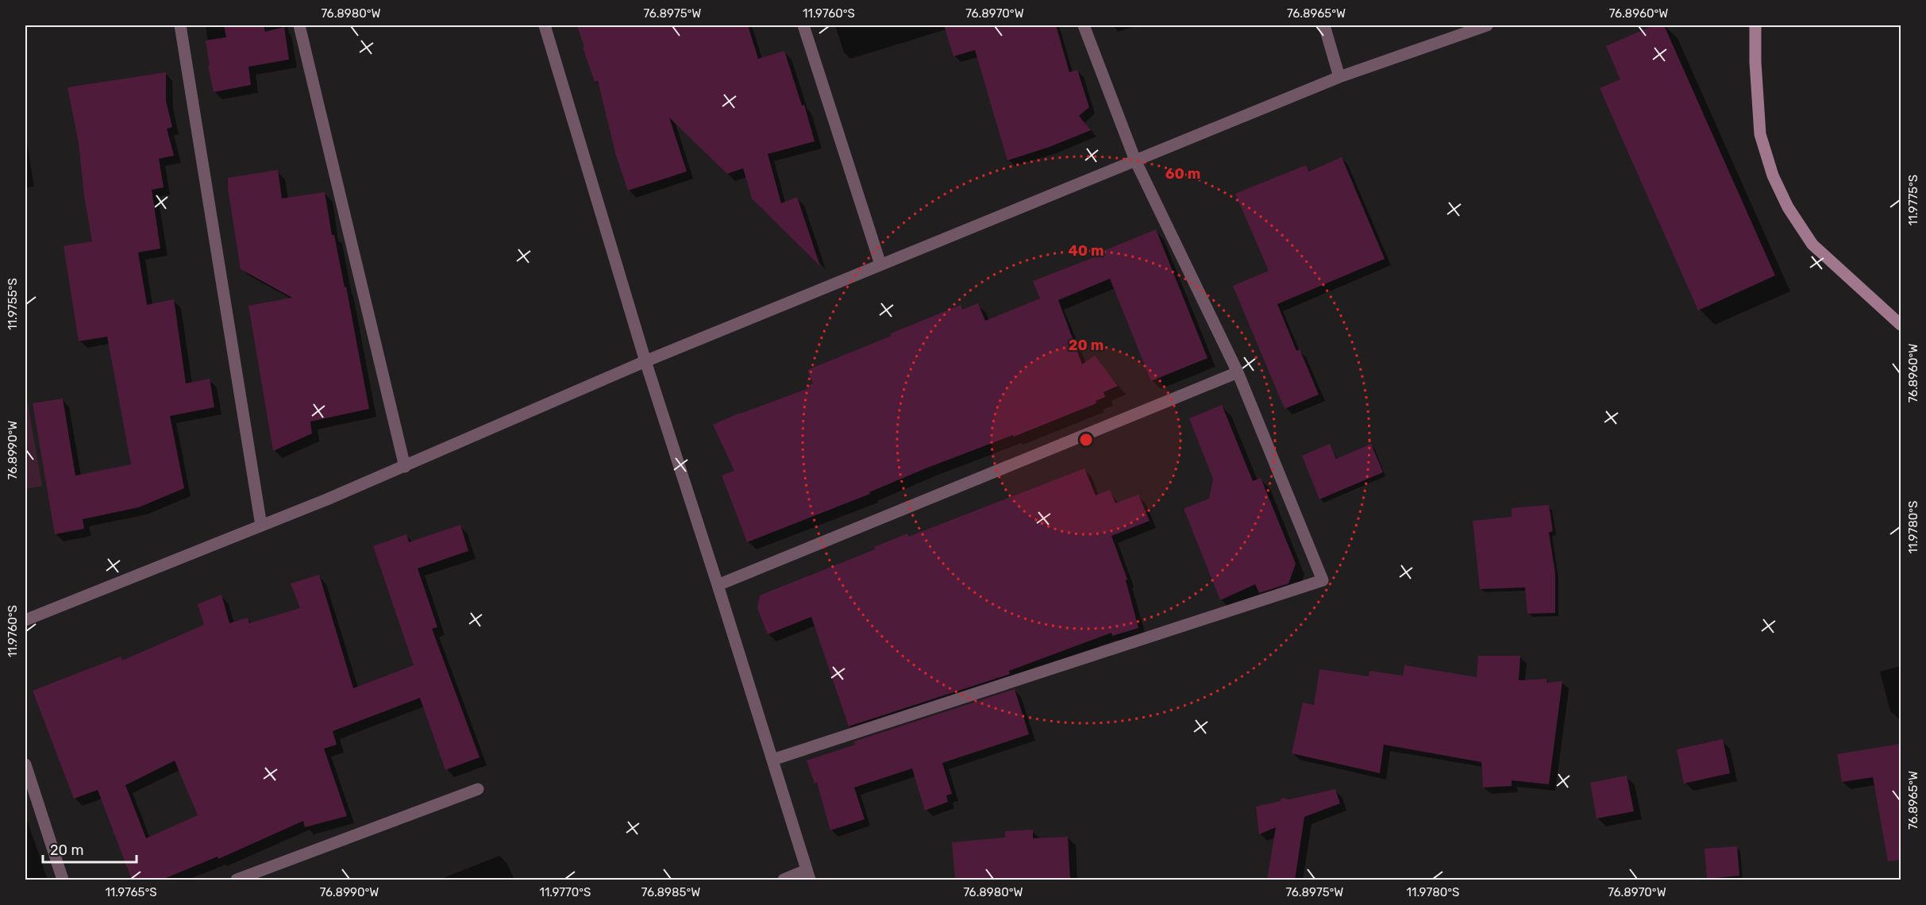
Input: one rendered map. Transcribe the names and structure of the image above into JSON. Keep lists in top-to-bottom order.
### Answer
{
  "scale_bar": "20 m",
  "coordinates": [
    "76.8980°W",
    "76.8975°W",
    "11.9760°S",
    "76.8970°W",
    "76.8965°W",
    "76.8960°W",
    "11.9775°S",
    "11.9755°S",
    "76.8990°W",
    "11.9780°S",
    "11.9765°S",
    "11.9770°S",
    "76.8985°W"
  ],
  "rings": ["60 m", "40 m", "20 m"]
}
